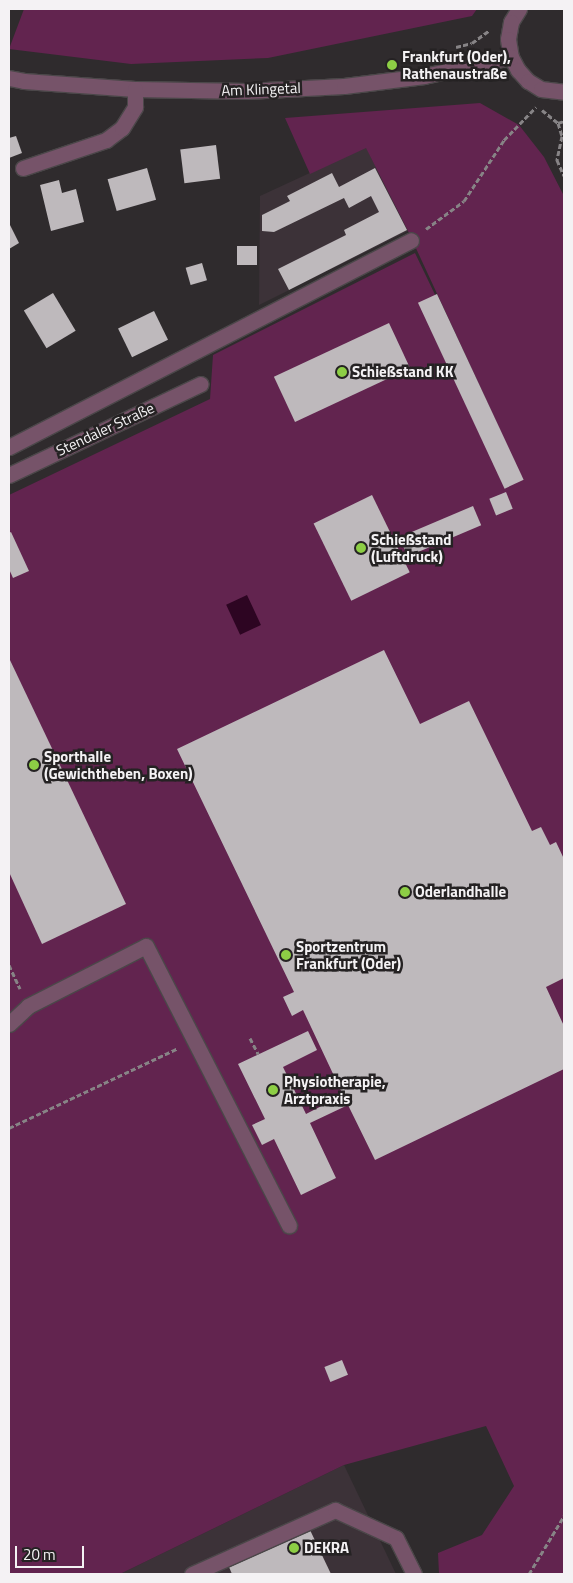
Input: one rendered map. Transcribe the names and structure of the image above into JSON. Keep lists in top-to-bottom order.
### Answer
{
  "streets": {
    "street": ["Am Klingetal", "Stendaler Straße"]
  },
  "places": [
    "Frankfurt (Oder), Rathenaustraße",
    "Schießstand KK",
    "Schießstand (Luftdruck)",
    "Sporthalle (Gewichtheben, Boxen)",
    "Oderlandhalle",
    "Sportzentrum Frankfurt (Oder)",
    "Physiotherapie, Arztpraxis",
    "DEKRA"
  ],
  "scale_bar": "20 m"
}
